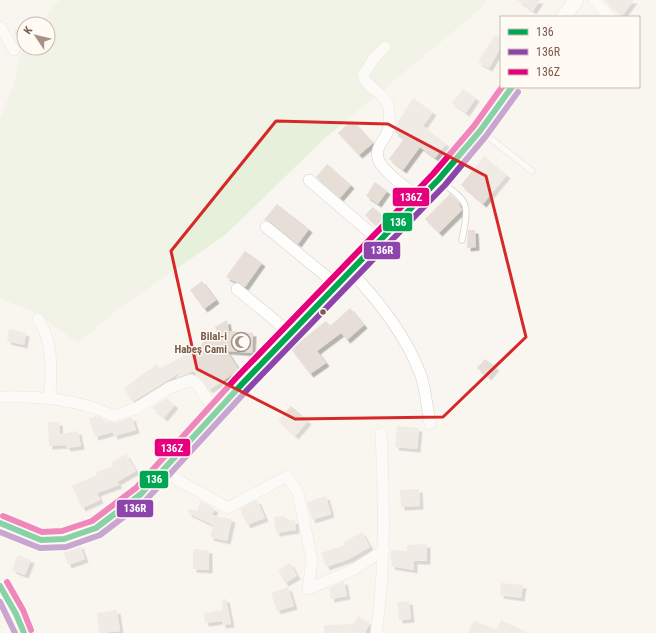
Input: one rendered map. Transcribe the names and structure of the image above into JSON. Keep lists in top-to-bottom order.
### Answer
{
  "places": {
    "mosque": ["Bilal-i Habeş Cami"]
  },
  "lines": ["transit line 136", "transit line 136Z", "transit line 136R"],
  "legend": ["136", "136R", "136Z"],
  "north": "top left"
}
